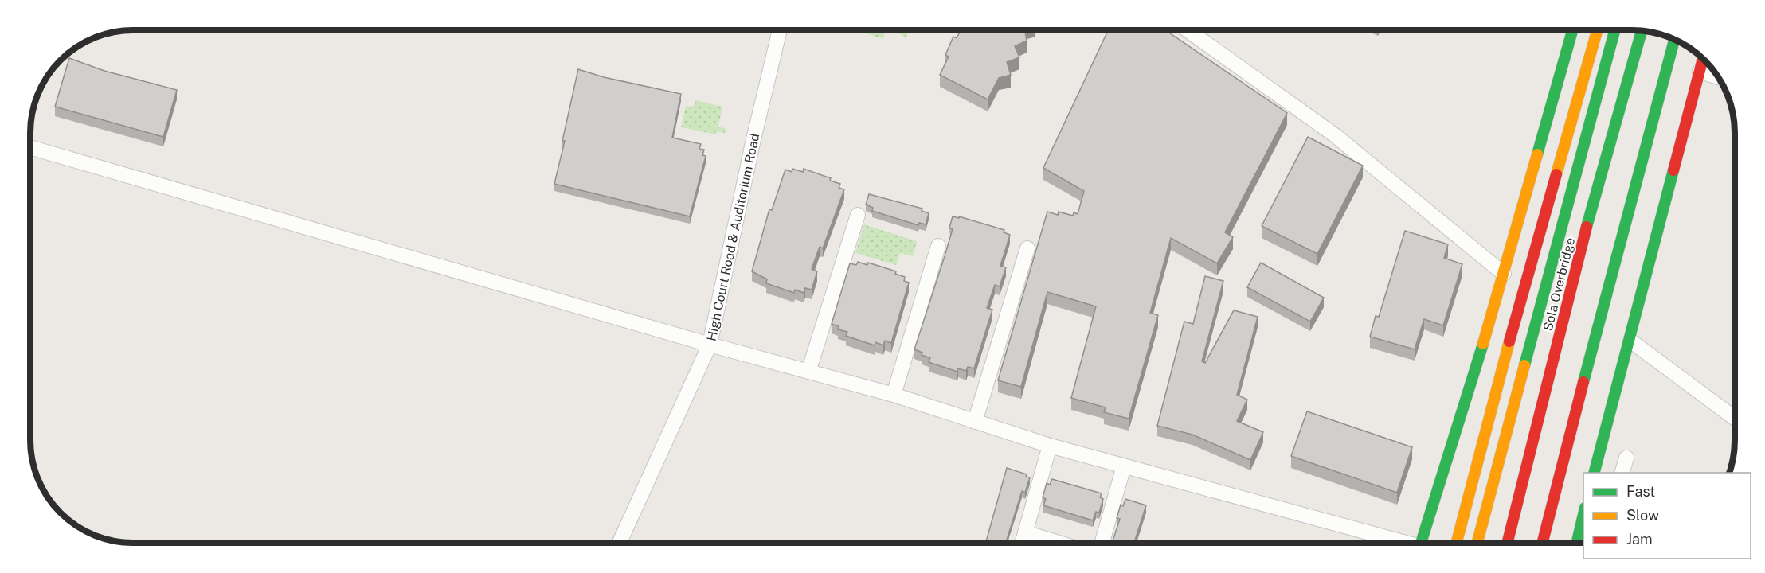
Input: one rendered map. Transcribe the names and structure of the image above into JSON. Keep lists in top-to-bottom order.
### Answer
{
  "streets": {
    "main road": ["Sola Overbridge"],
    "street": ["High Court Road & Auditorium Road"]
  },
  "legend": ["Fast", "Slow", "Jam"]
}
